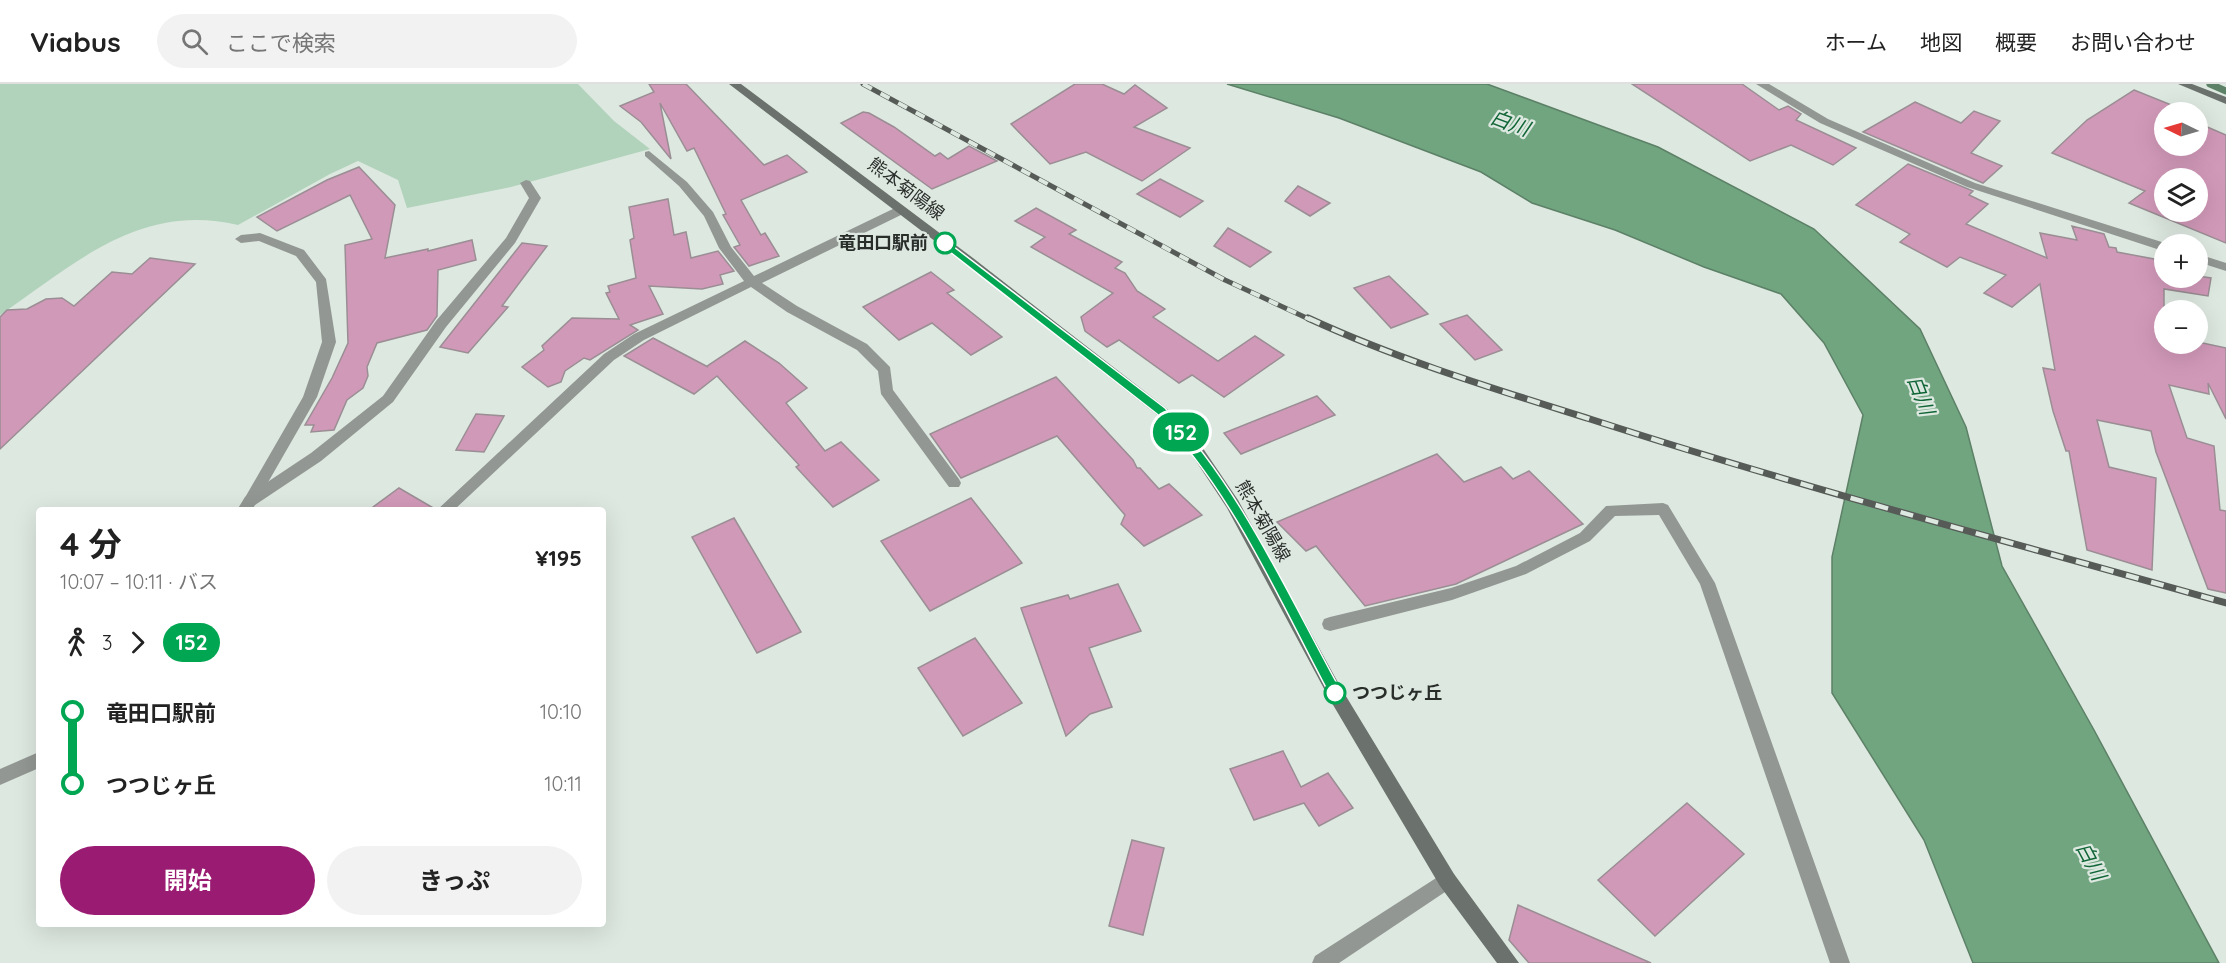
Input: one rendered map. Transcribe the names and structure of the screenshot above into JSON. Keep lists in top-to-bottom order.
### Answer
{
  "streets": {
    "main road": ["熊本菊陽線"]
  },
  "water": ["白川"],
  "places": ["竜田口駅前", "つつじヶ丘"],
  "lines": ["bus line 152"],
  "north": "left",
  "page": {
    "header": "Viabus",
    "search": "ここで検索",
    "nav": [
      "ホーム",
      "地図",
      "概要",
      "お問い合わせ"
    ],
    "on_map": "152",
    "map_buttons": ["+", "−"],
    "heading": ["4 分", "10:07 – 10:11 · バス", "¥195"],
    "legs": ["3", "152"],
    "list": [
      {
        "name": "竜田口駅前",
        "value": "10:10"
      },
      {
        "name": "つつじヶ丘",
        "value": "10:11"
      }
    ],
    "buttons": ["開始", "きっぷ"]
  }
}
